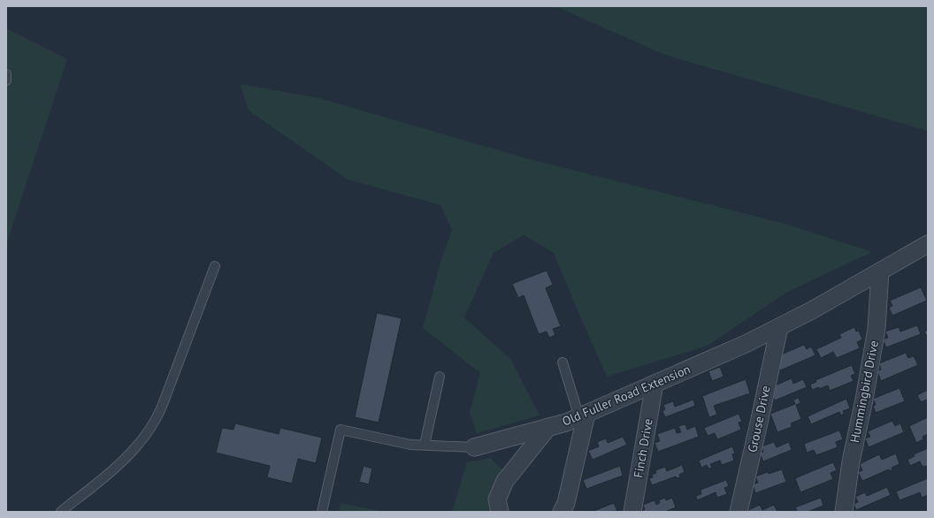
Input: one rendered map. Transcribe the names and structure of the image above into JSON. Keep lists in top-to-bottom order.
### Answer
{
  "streets": {
    "street": [
      "Hummingbird Drive",
      "Old Fuller Road Extension",
      "Grouse Drive",
      "Finch Drive"
    ]
  },
  "crossings": [
    ["Hummingbird Drive", "Old Fuller Road Extension"],
    ["Old Fuller Road Extension", "Grouse Drive"],
    ["Old Fuller Road Extension", "Finch Drive"]
  ]
}
